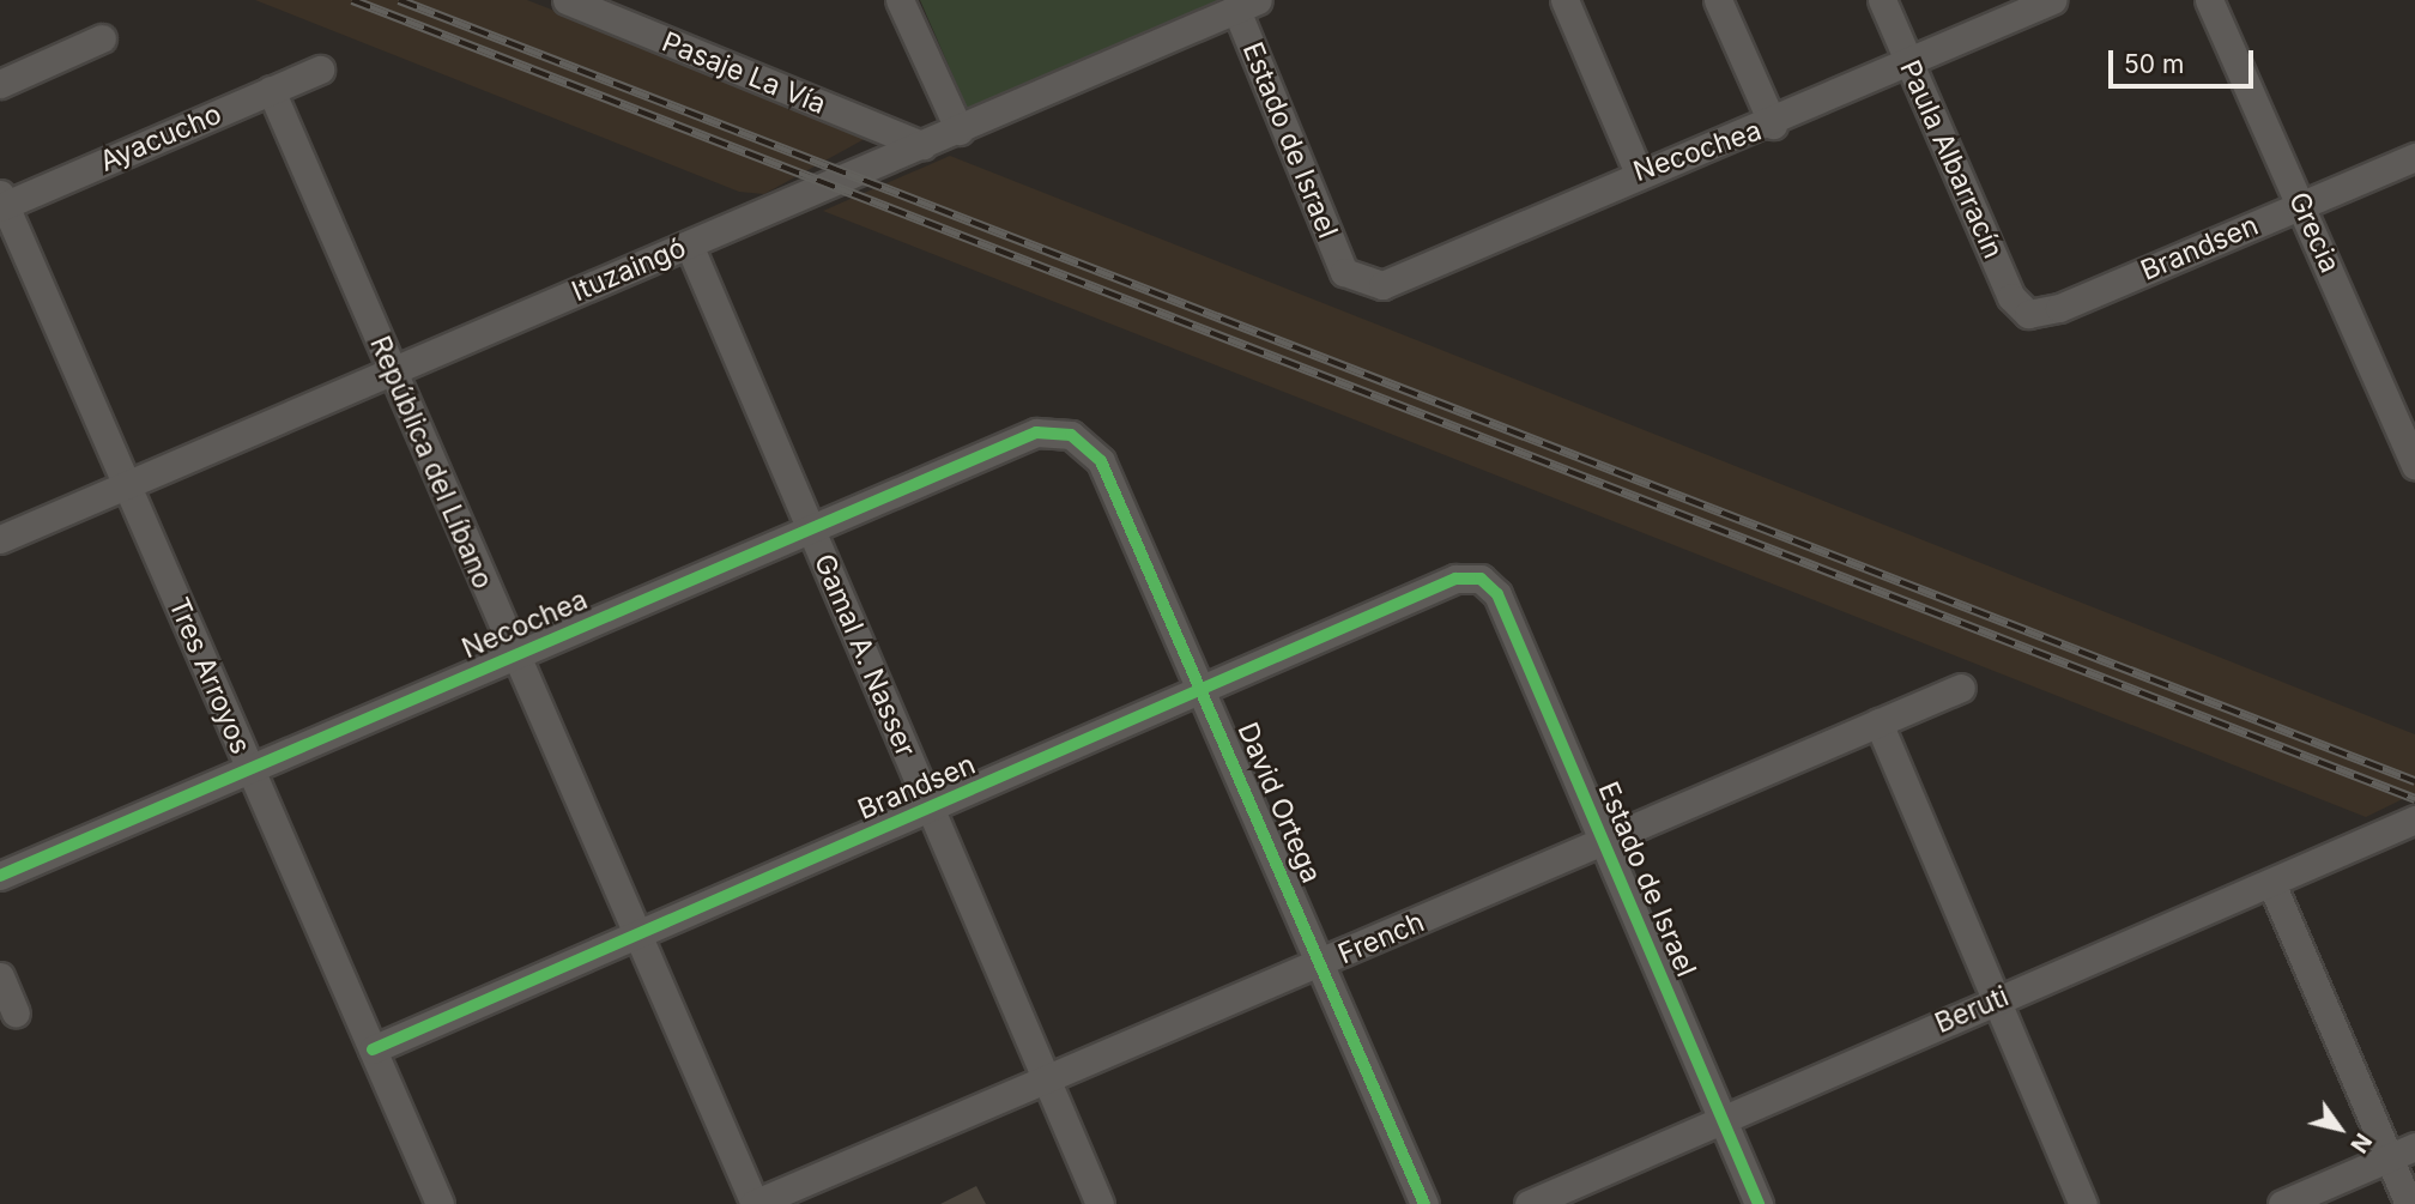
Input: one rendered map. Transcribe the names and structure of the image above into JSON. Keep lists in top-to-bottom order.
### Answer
{
  "streets": {
    "street": [
      "Pasaje La Vía",
      "Ayacucho",
      "Estado de Israel",
      "Necochea",
      "Paula Albarracín",
      "Grecia",
      "Brandsen",
      "Ituzaingó",
      "República del Líbano",
      "Gamal A. Nasser",
      "Tres Arroyos",
      "David Ortega",
      "French",
      "Beruti"
    ]
  },
  "crossings": [
    ["Pasaje La Vía", "Ituzaingó"],
    ["Ayacucho", "República del Líbano"],
    ["Ayacucho", "Tres Arroyos"],
    ["Estado de Israel", "Necochea"],
    ["Estado de Israel", "Brandsen"],
    ["Estado de Israel", "Ituzaingó"],
    ["Estado de Israel", "French"],
    ["Estado de Israel", "Beruti"],
    ["Necochea", "Paula Albarracín"],
    ["Necochea", "República del Líbano"],
    ["Necochea", "Gamal A. Nasser"],
    ["Necochea", "Tres Arroyos"],
    ["Necochea", "David Ortega"],
    ["Paula Albarracín", "Brandsen"],
    ["Grecia", "Brandsen"],
    ["Brandsen", "República del Líbano"],
    ["Brandsen", "Gamal A. Nasser"],
    ["Brandsen", "Tres Arroyos"],
    ["Brandsen", "David Ortega"],
    ["Ituzaingó", "República del Líbano"],
    ["Ituzaingó", "Gamal A. Nasser"],
    ["Ituzaingó", "Tres Arroyos"],
    ["República del Líbano", "French"],
    ["Gamal A. Nasser", "French"],
    ["David Ortega", "French"]
  ],
  "scale_bar": "50 m",
  "north": "bottom right"
}
